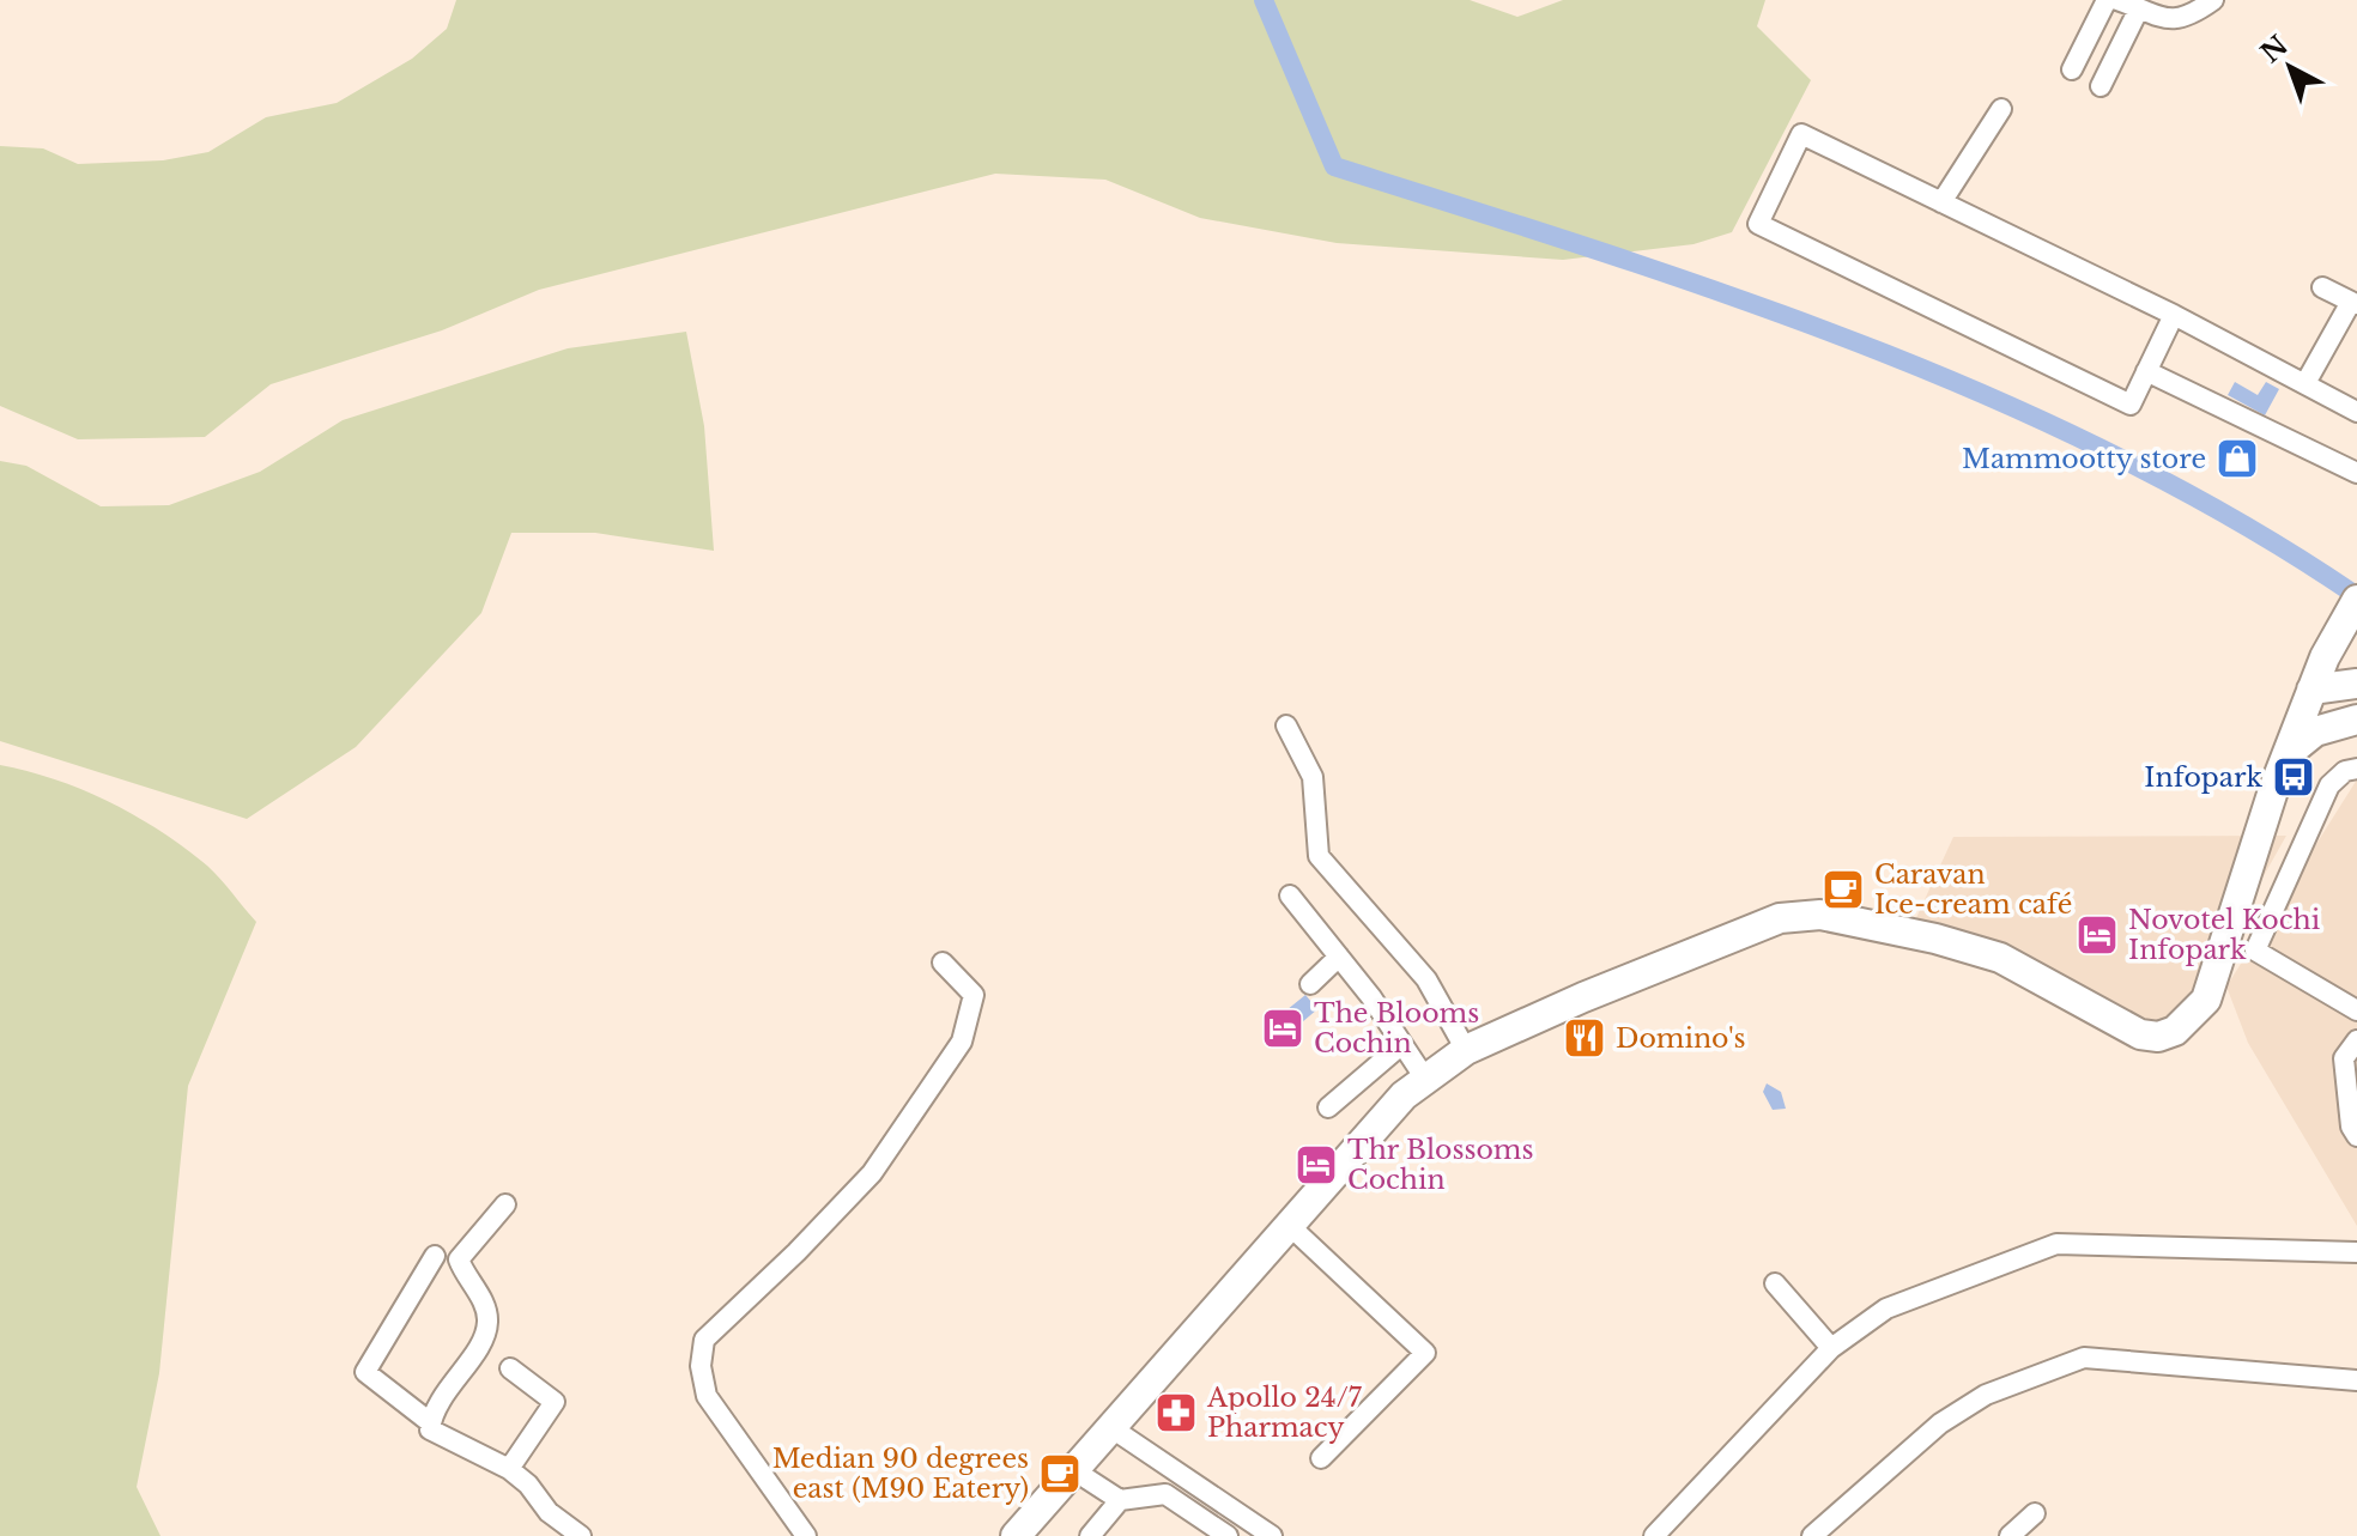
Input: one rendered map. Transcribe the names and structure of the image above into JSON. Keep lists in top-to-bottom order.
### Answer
{
  "places": {
    "shop": ["Mammootty store"],
    "bus stop": ["Infopark"],
    "cafe": ["Caravan Ice-cream café", "Median 90 degrees east (M90 Eatery)"],
    "hotel": ["Novotel Kochi Infopark", "The Blooms Cochin", "Thr Blossoms Cochin"],
    "restaurant": ["Domino's"],
    "pharmacy": ["Apollo 24/7 Pharmacy"]
  },
  "north": "top left"
}
